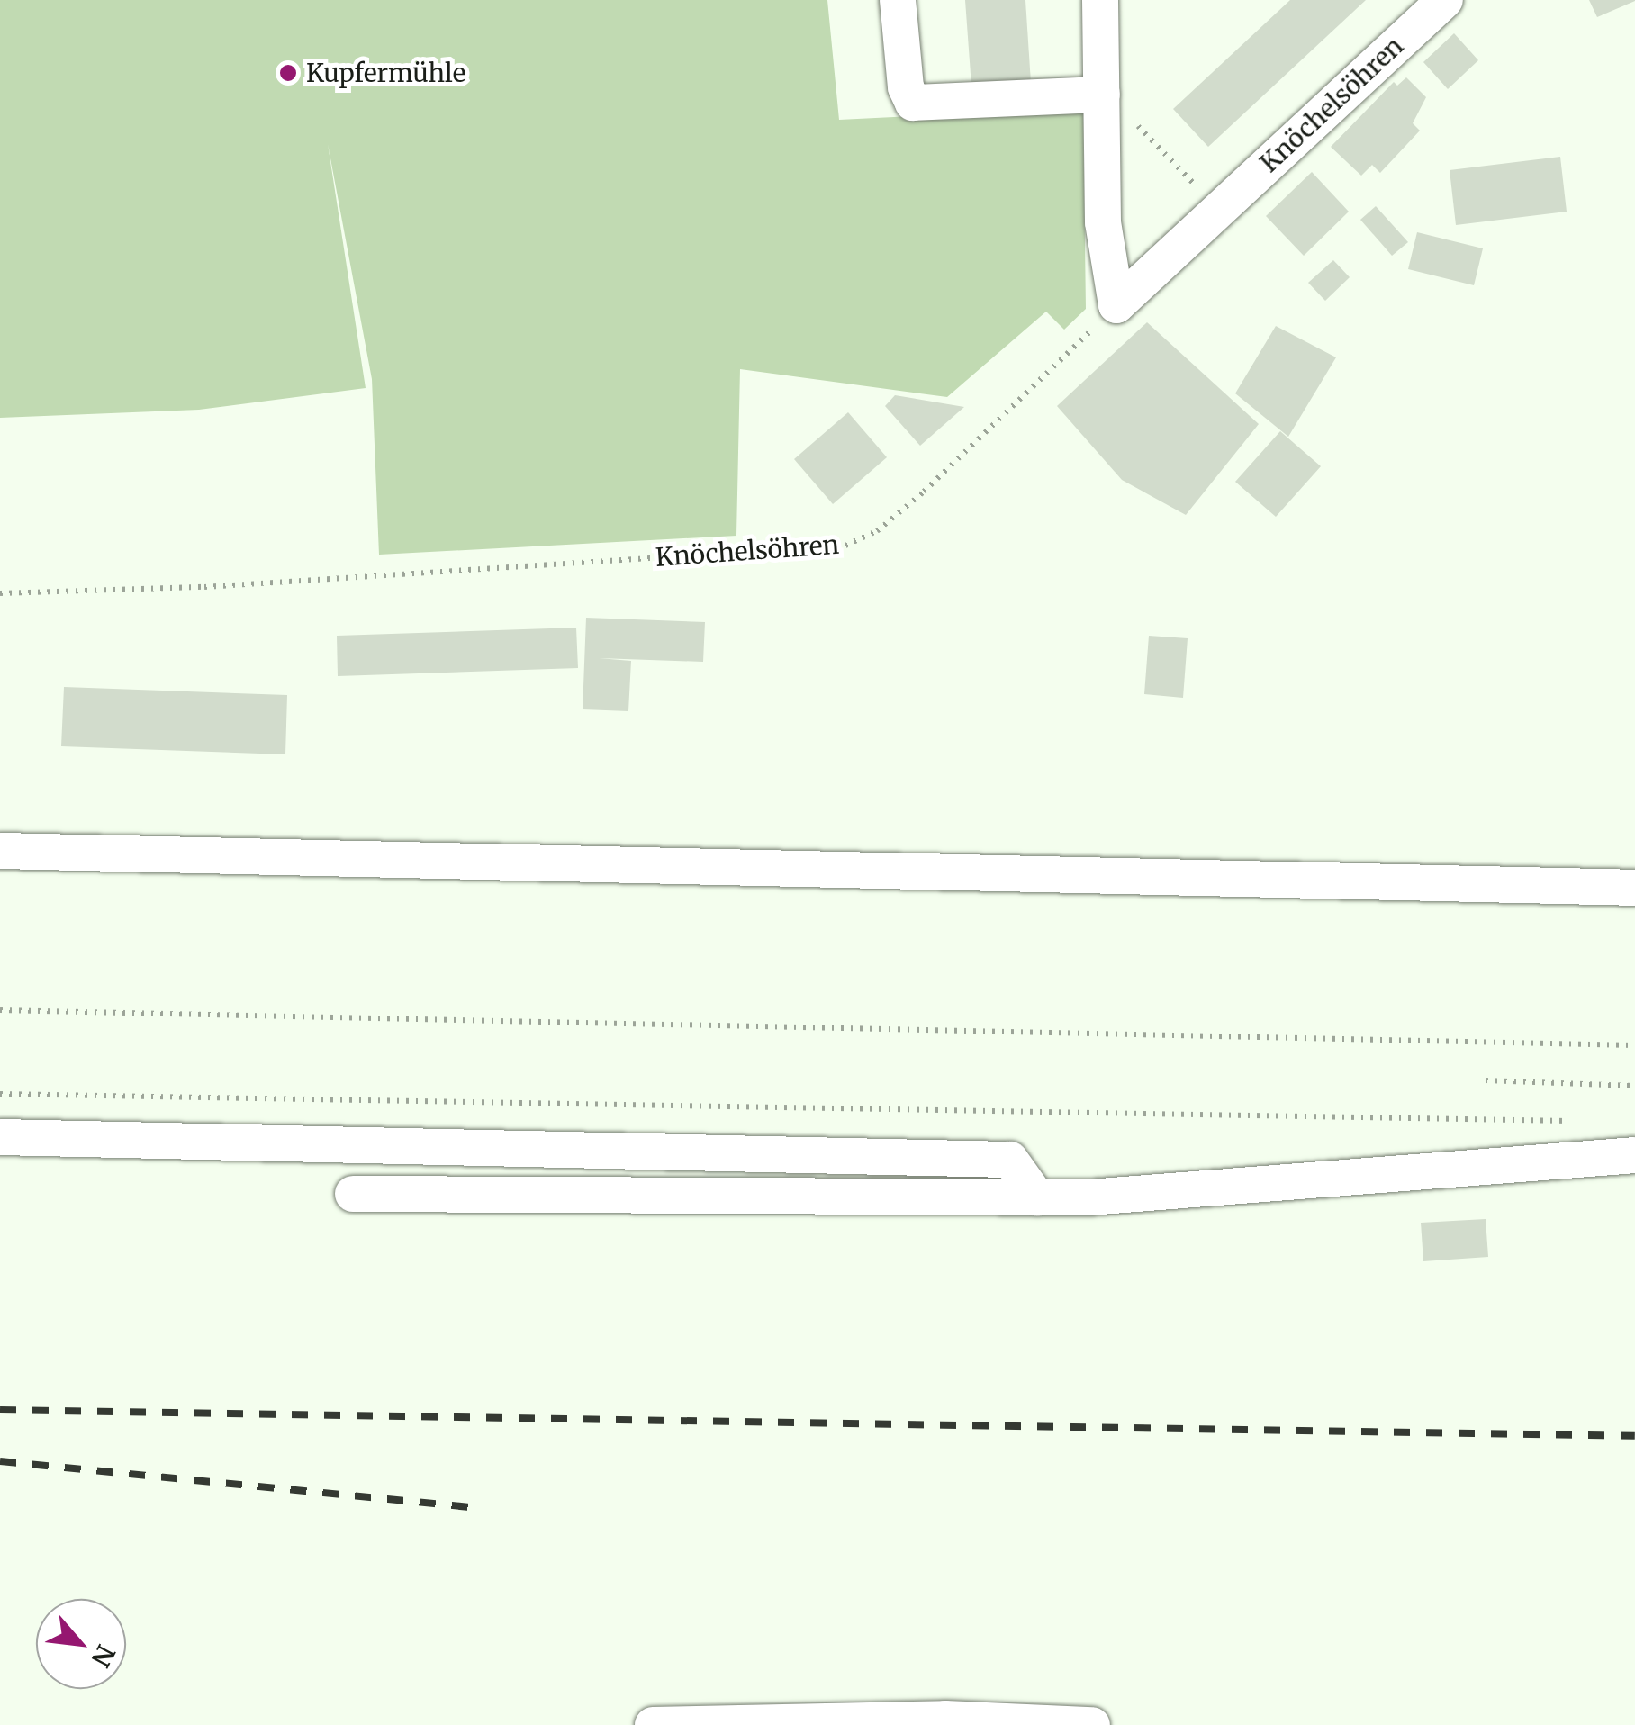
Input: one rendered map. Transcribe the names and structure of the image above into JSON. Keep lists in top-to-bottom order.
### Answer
{
  "streets": {
    "street": ["Knöchelsöhren"]
  },
  "places": ["Kupfermühle"],
  "north": "bottom right"
}
